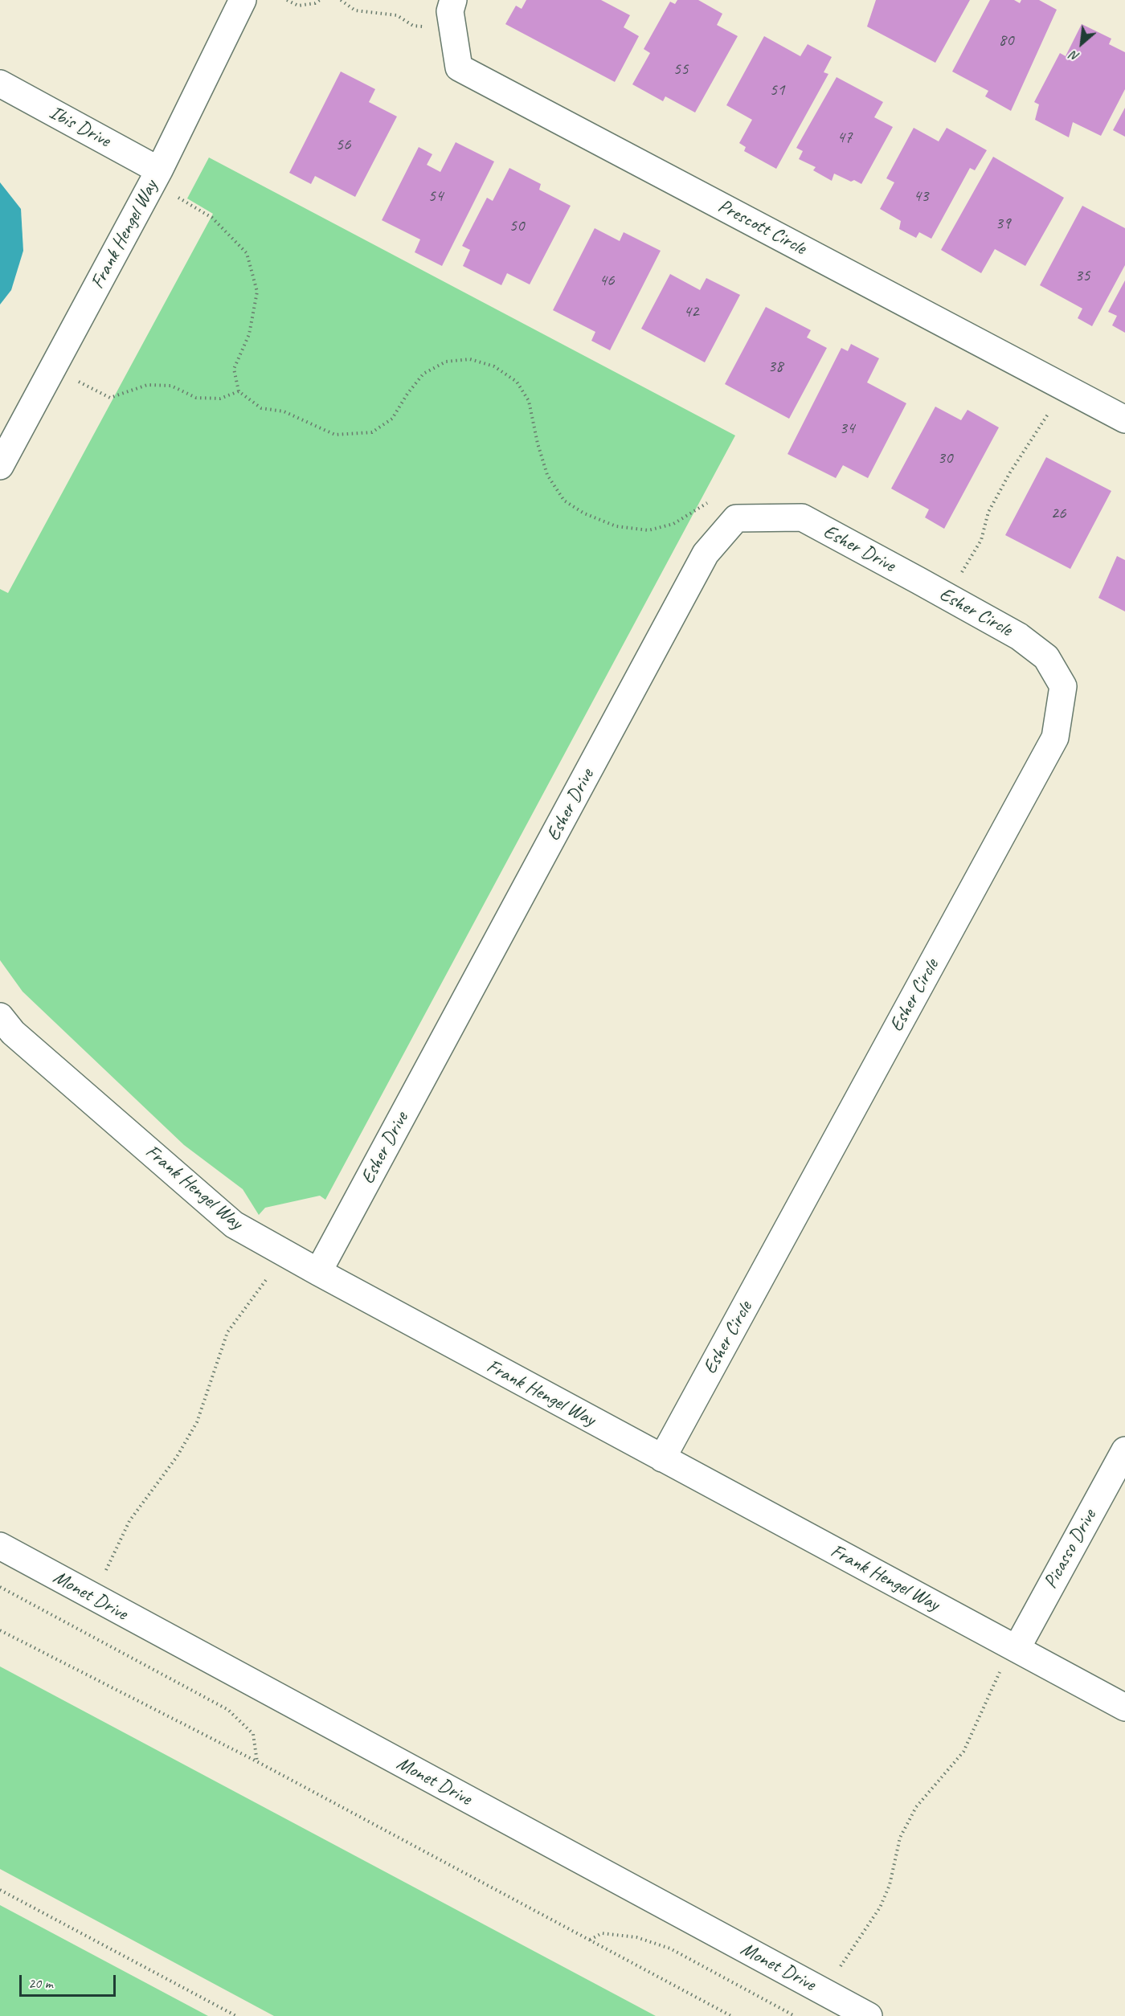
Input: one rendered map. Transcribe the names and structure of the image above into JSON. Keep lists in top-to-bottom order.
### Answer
{
  "streets": {
    "street": [
      "Ibis Drive",
      "Prescott Circle",
      "Frank Hengel Way",
      "Esher Drive",
      "Esher Circle",
      "Picasso Drive",
      "Monet Drive"
    ]
  },
  "crossings": [
    ["Ibis Drive", "Frank Hengel Way"],
    ["Frank Hengel Way", "Esher Drive"],
    ["Frank Hengel Way", "Esher Circle"],
    ["Frank Hengel Way", "Picasso Drive"],
    ["Esher Drive", "Esher Circle"]
  ],
  "house_numbers": [
    "80",
    "55",
    "51",
    "47",
    "56",
    "54",
    "43",
    "39",
    "50",
    "35",
    "46",
    "42",
    "38",
    "34",
    "30",
    "26"
  ],
  "scale_bar": "20 m",
  "north": "bottom left"
}
